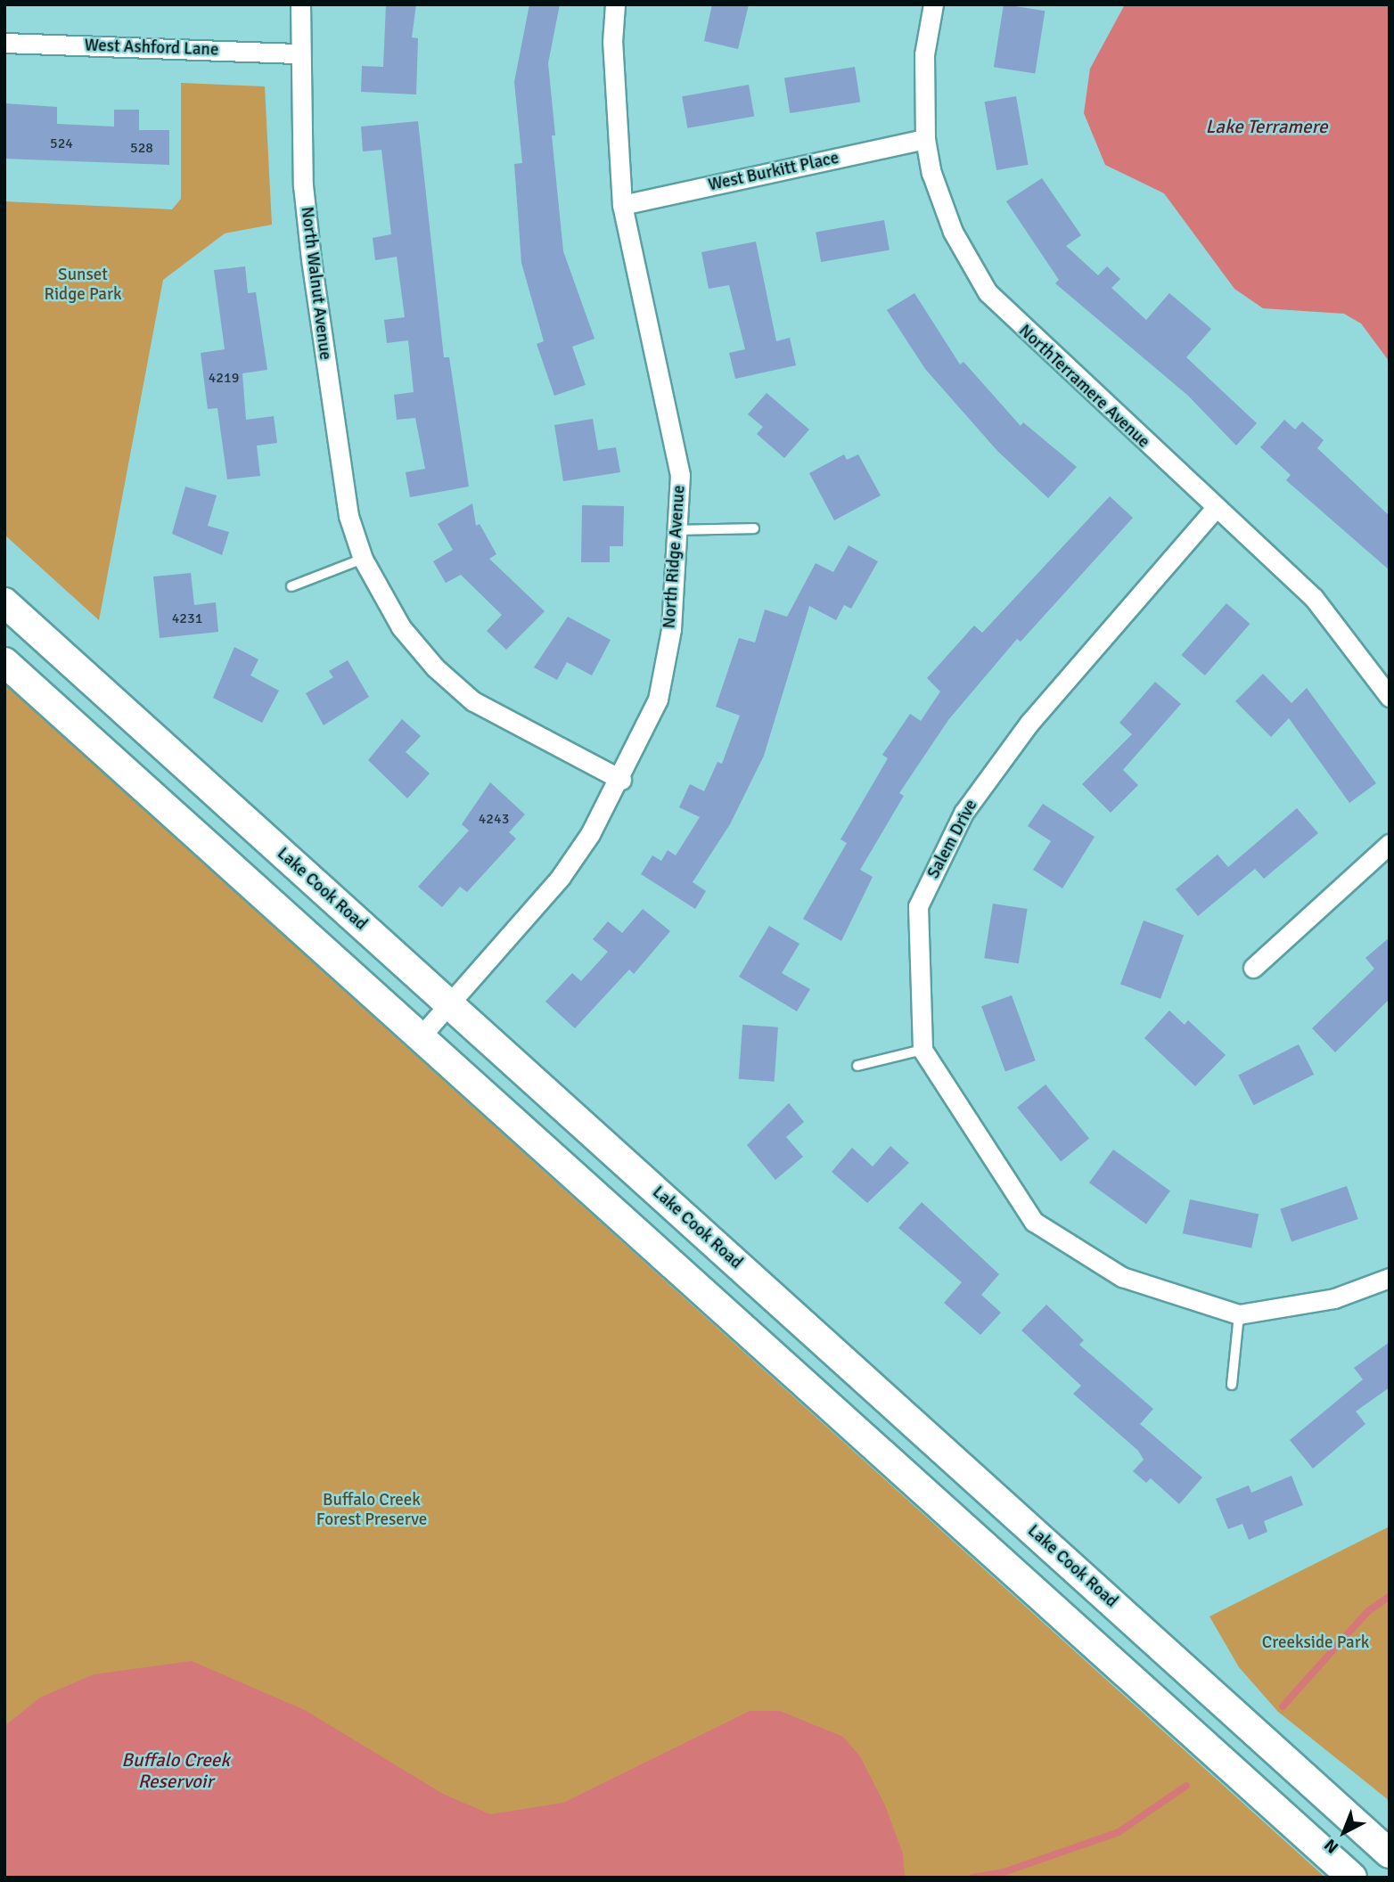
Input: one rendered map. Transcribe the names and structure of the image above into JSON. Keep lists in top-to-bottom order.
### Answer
{
  "streets": {
    "main road": ["Lake Cook Road"],
    "street": [
      "West Ashford Lane",
      "West Burkitt Place",
      "North Walnut Avenue",
      "NorthTerramere Avenue",
      "North Ridge Avenue",
      "Salem Drive"
    ]
  },
  "crossings": [
    ["West Ashford Lane", "North Walnut Avenue"],
    ["West Burkitt Place", "NorthTerramere Avenue"],
    ["West Burkitt Place", "North Ridge Avenue"],
    ["North Walnut Avenue", "North Ridge Avenue"],
    ["NorthTerramere Avenue", "Salem Drive"],
    ["North Ridge Avenue", "Lake Cook Road"]
  ],
  "water": ["Lake Terramere", "Buffalo Creek Reservoir"],
  "parks": ["Sunset Ridge Park", "Buffalo Creek Forest Preserve", "Creekside Park"],
  "house_numbers": [
    "524",
    "528",
    "4219",
    "4231",
    "4243"
  ],
  "north": "bottom left"
}
